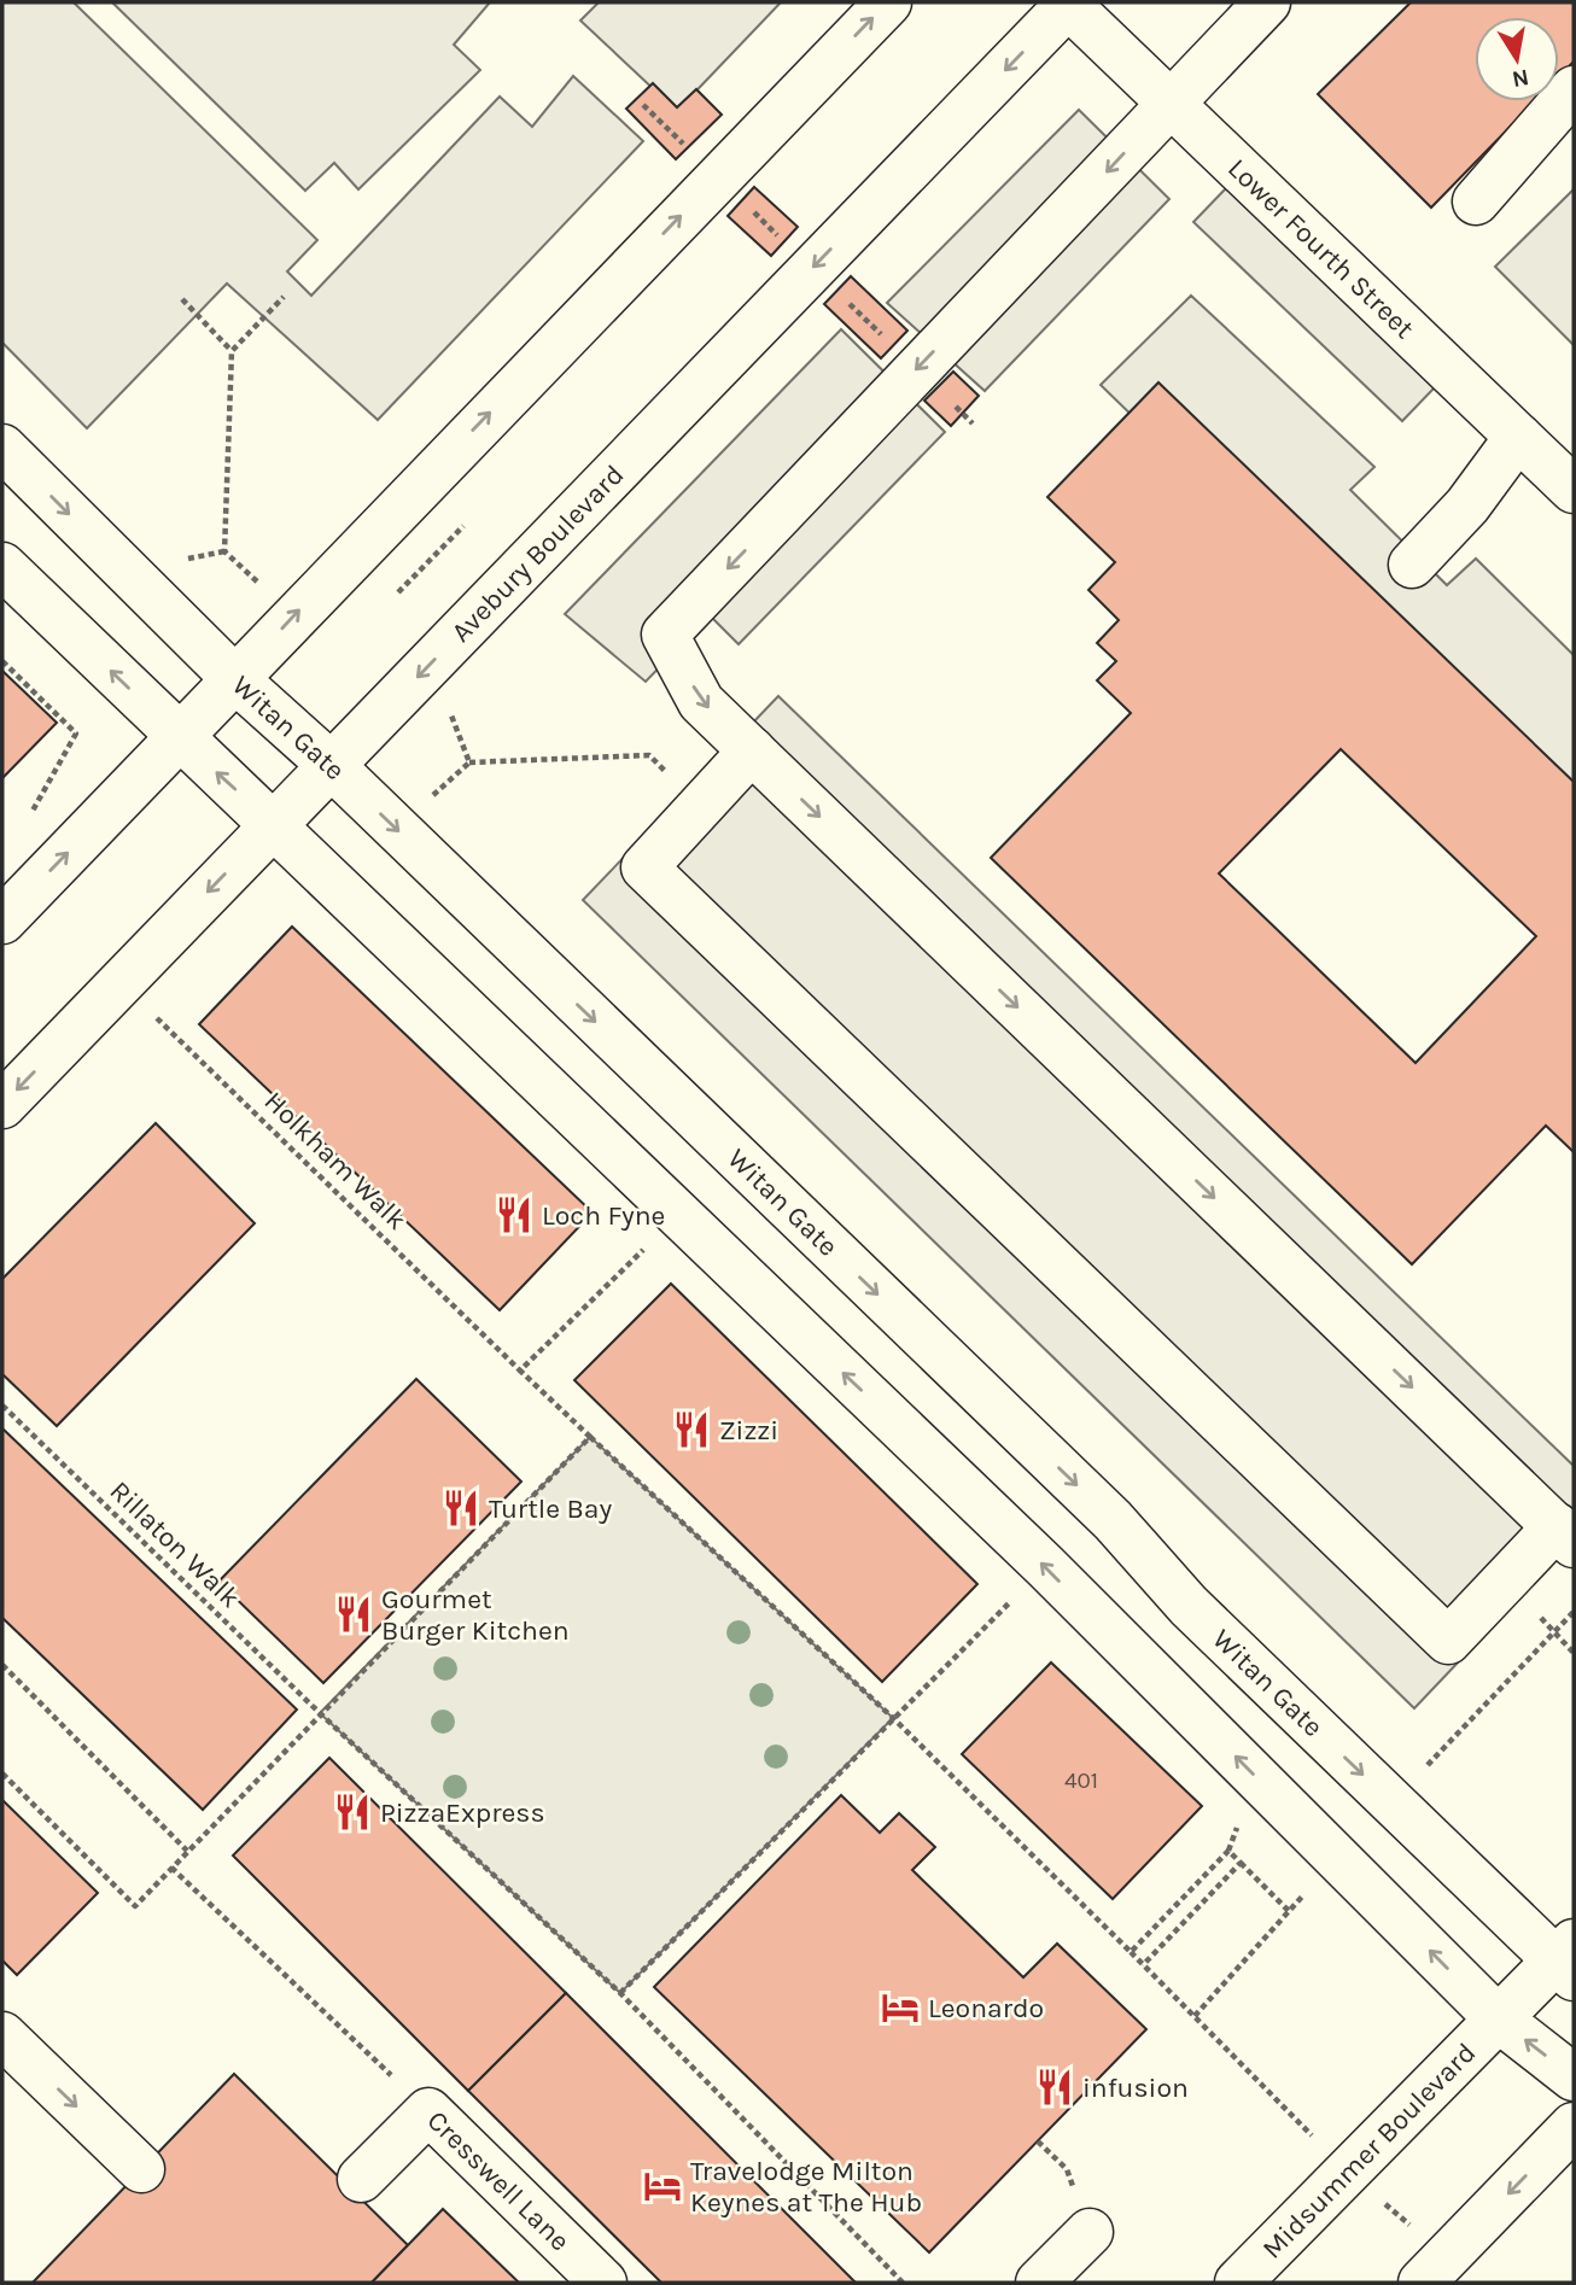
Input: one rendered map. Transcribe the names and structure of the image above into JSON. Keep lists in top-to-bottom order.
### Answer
{
  "streets": {
    "street": [
      "Lower Fourth Street",
      "Avebury Boulevard",
      "Witan Gate",
      "Midsummer Boulevard",
      "Cresswell Lane"
    ],
    "path": ["Holkham Walk", "Rillaton Walk"]
  },
  "crossings": [
    ["Lower Fourth Street", "Avebury Boulevard"],
    ["Avebury Boulevard", "Witan Gate"],
    ["Avebury Boulevard", "Holkham Walk"],
    ["Witan Gate", "Midsummer Boulevard"]
  ],
  "places": {
    "restaurant": [
      "Loch Fyne",
      "Zizzi",
      "Turtle Bay",
      "Gourmet Burger Kitchen",
      "PizzaExpress",
      "infusion"
    ],
    "hotel": ["Leonardo", "Travelodge Milton Keynes at The Hub"]
  },
  "house_numbers": ["401"],
  "north": "bottom"
}
